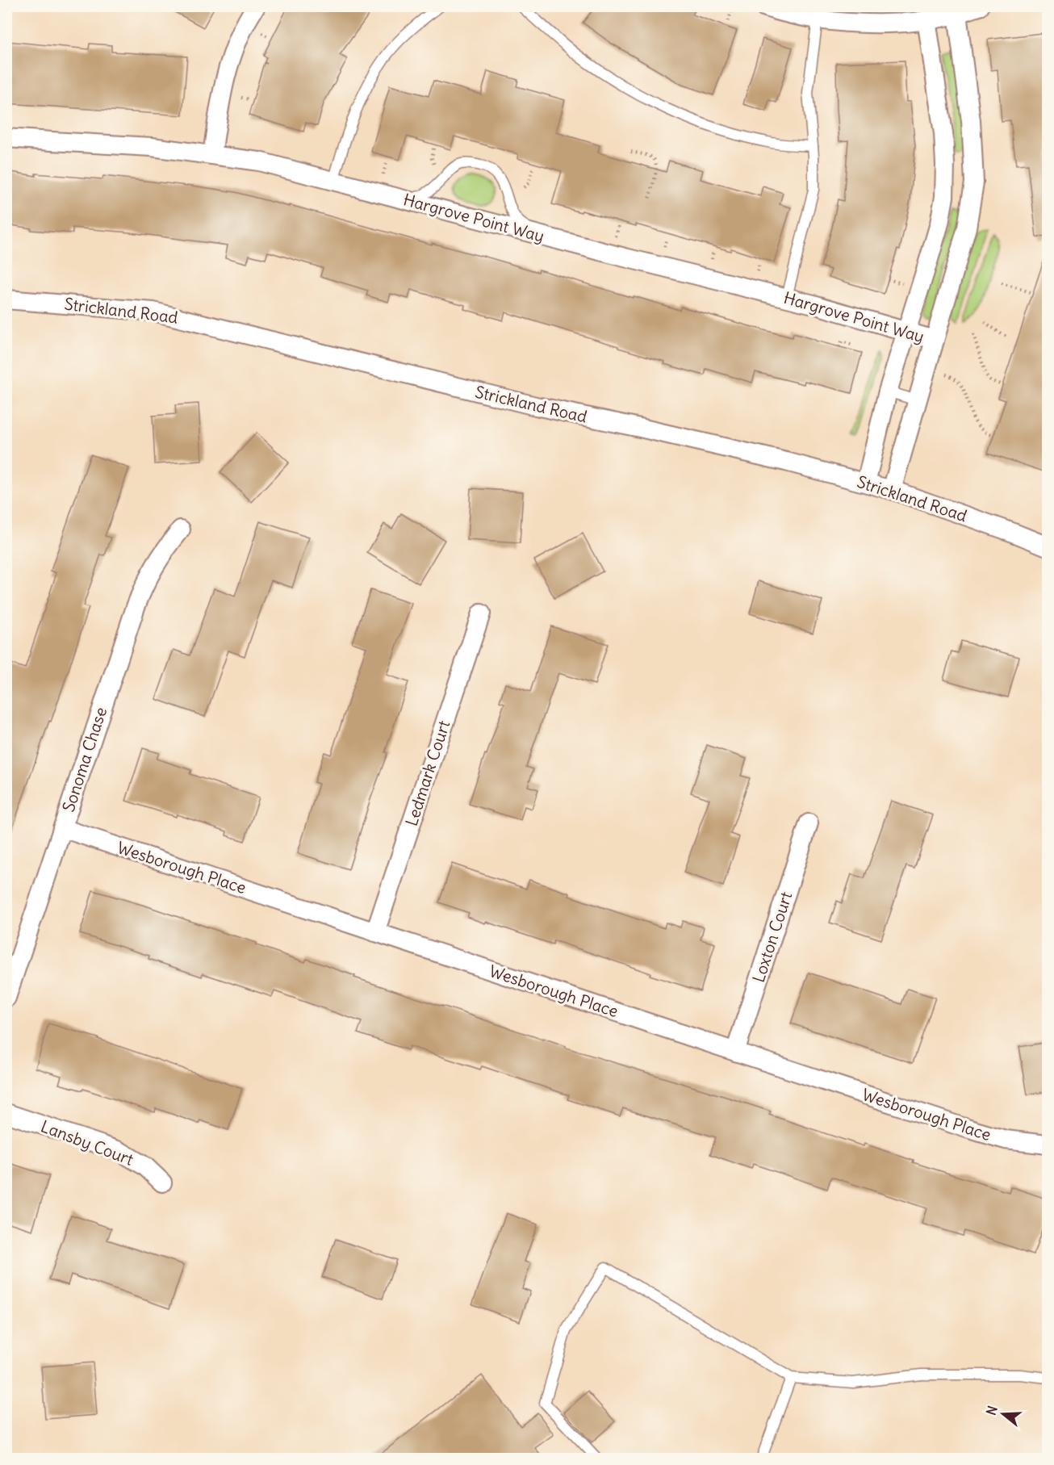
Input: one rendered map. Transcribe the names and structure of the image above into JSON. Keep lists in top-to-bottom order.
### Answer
{
  "streets": {
    "street": [
      "Hargrove Point Way",
      "Strickland Road",
      "Sonoma Chase",
      "Ledmark Court",
      "Wesborough Place",
      "Loxton Court",
      "Lansby Court"
    ]
  },
  "crossings": [
    ["Sonoma Chase", "Wesborough Place"],
    ["Ledmark Court", "Wesborough Place"],
    ["Wesborough Place", "Loxton Court"]
  ],
  "north": "left"
}
